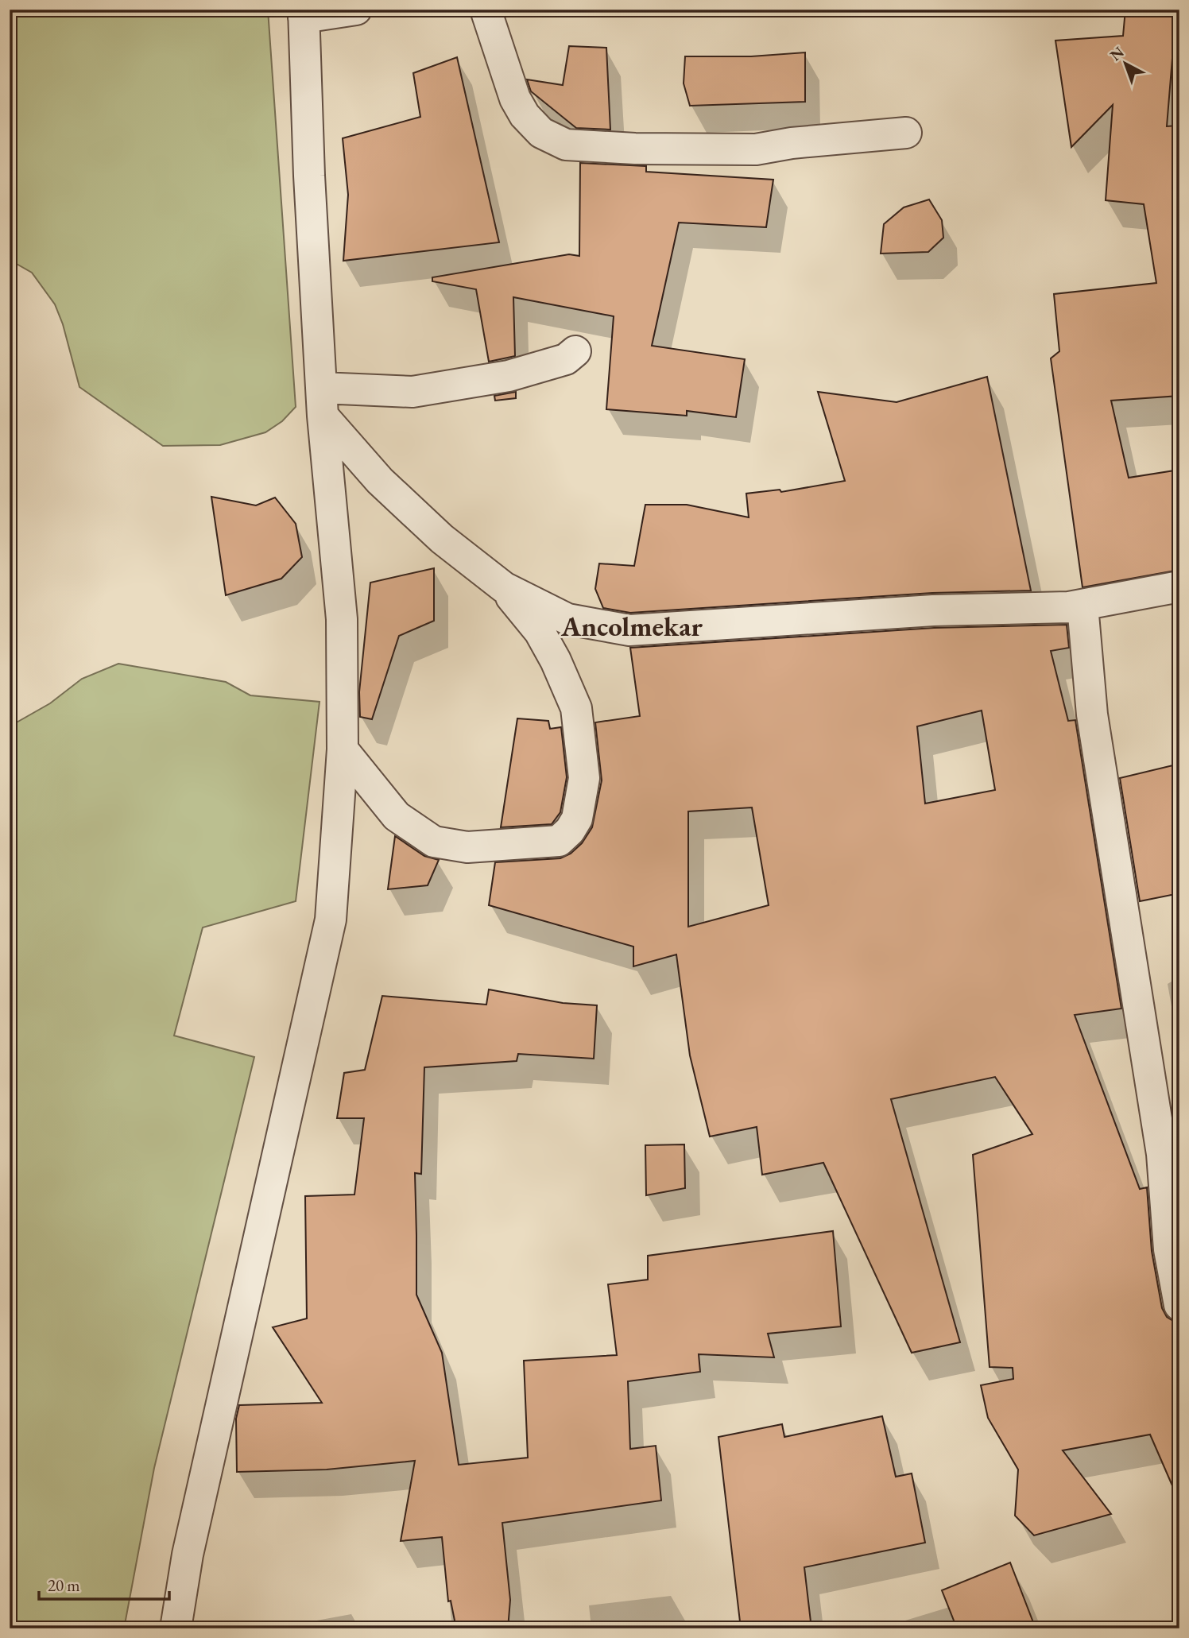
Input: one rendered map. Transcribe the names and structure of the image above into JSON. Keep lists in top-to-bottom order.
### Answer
{
  "districts": ["Ancolmekar"],
  "scale_bar": "20 m",
  "north": "top left"
}
